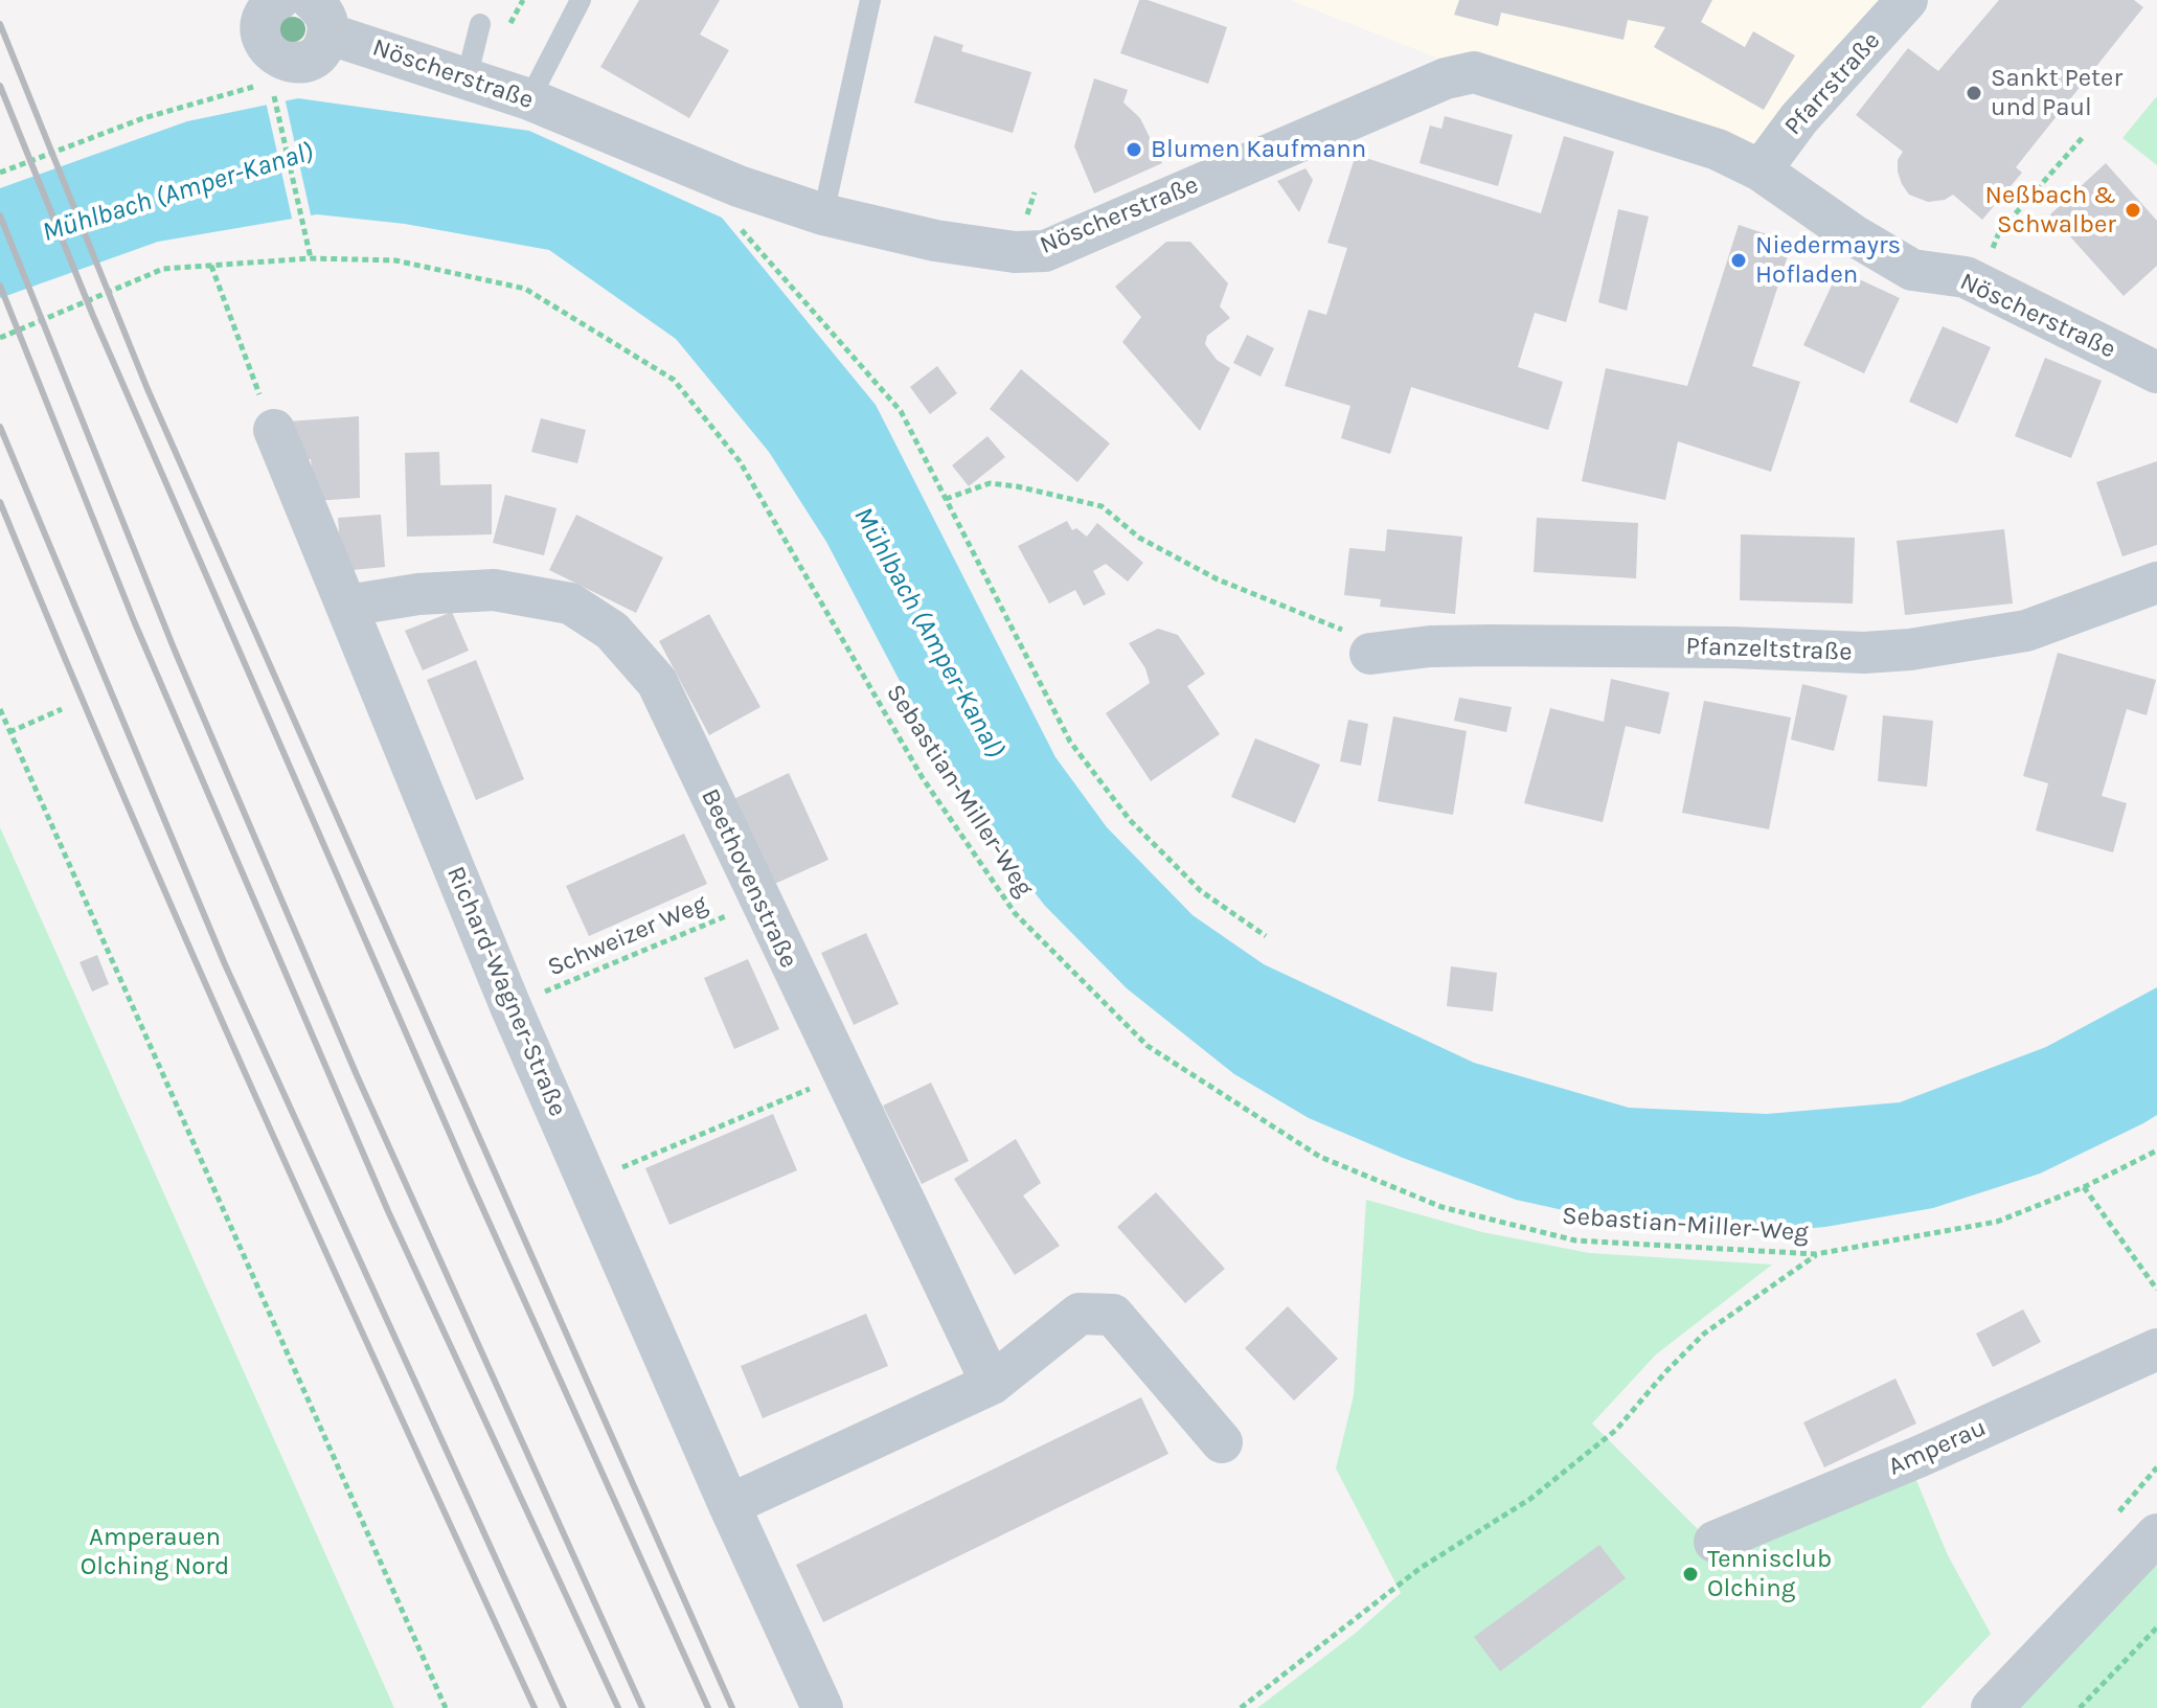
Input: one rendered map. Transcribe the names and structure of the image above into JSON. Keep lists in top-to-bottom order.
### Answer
{
  "streets": {
    "street": [
      "Nöscherstraße",
      "Pfarrstraße",
      "Pfanzeltstraße",
      "Beethovenstraße",
      "Richard-Wagner-Straße",
      "Amperau"
    ],
    "path": ["Sebastian-Miller-Weg", "Schweizer Weg"]
  },
  "crossings": [
    ["Nöscherstraße", "Pfarrstraße"],
    ["Beethovenstraße", "Schweizer Weg"],
    ["Beethovenstraße", "Richard-Wagner-Straße"],
    ["Schweizer Weg", "Richard-Wagner-Straße"]
  ],
  "water": ["Mühlbach (Amper-Kanal)"],
  "parks": ["Amperauen Olching Nord"],
  "places": [
    "Sankt Peter und Paul",
    "Blumen Kaufmann",
    "Neßbach & Schwalber",
    "Niedermayrs Hofladen",
    "Tennisclub Olching"
  ]
}
